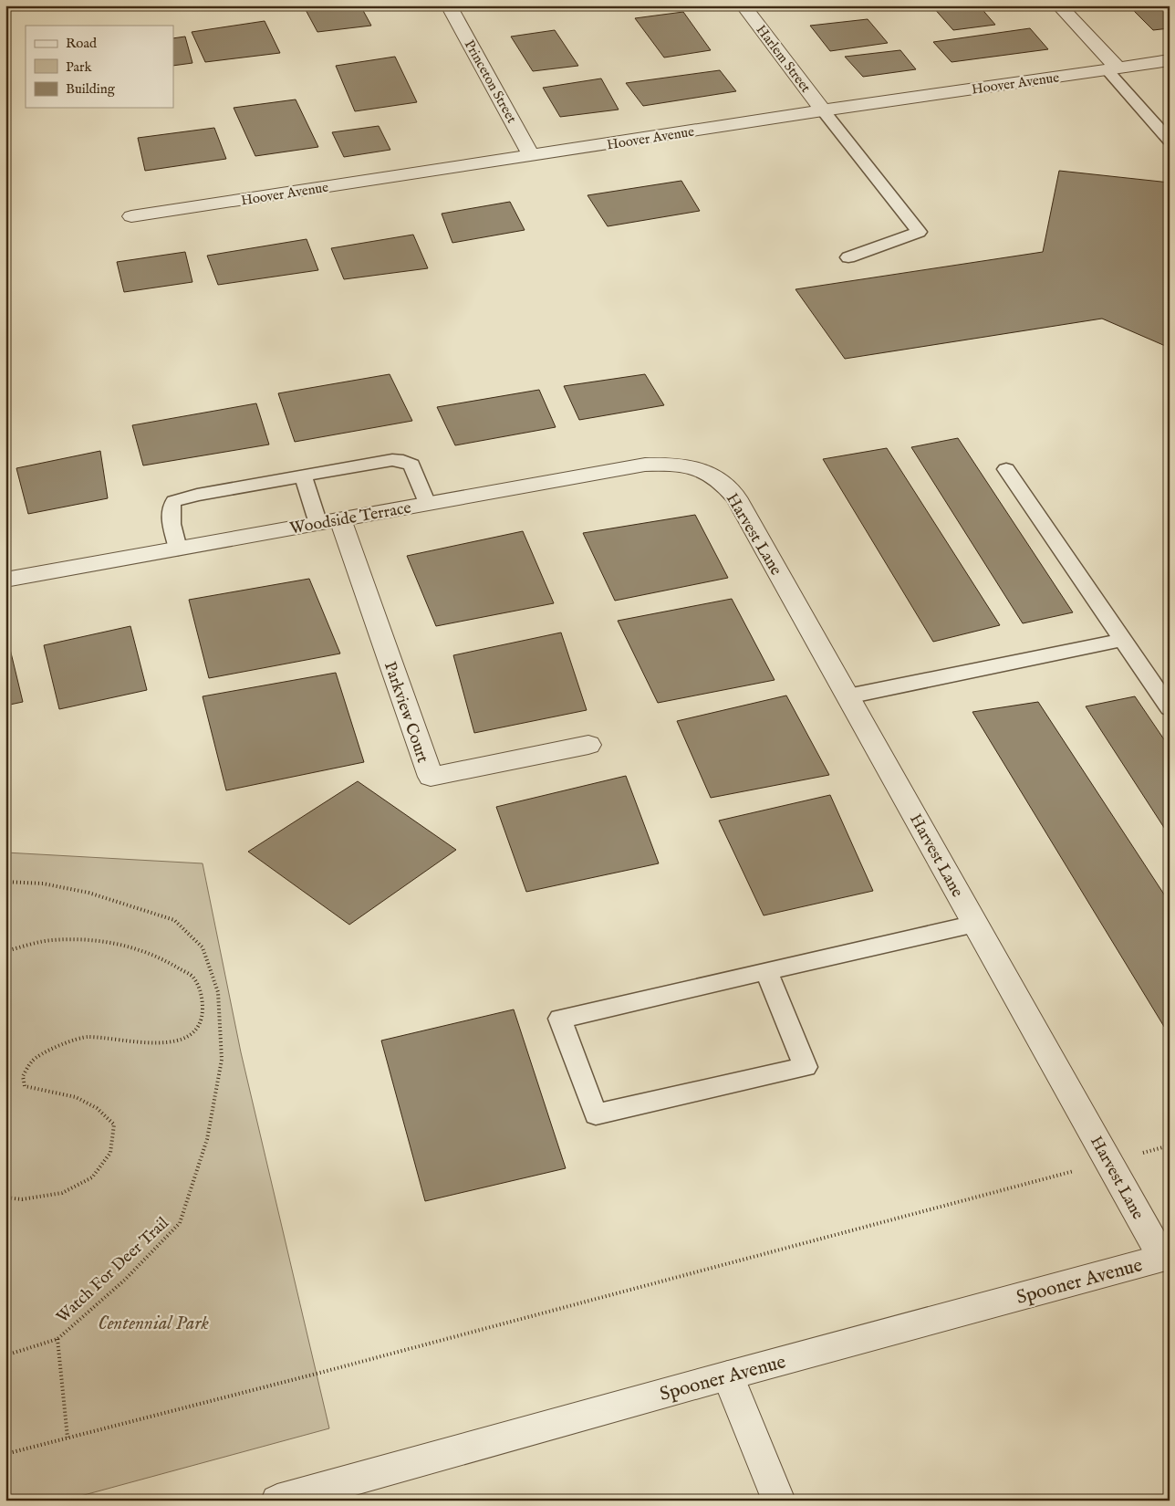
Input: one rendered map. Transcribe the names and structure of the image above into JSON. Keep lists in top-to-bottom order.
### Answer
{
  "streets": {
    "street": [
      "Harlem Street",
      "Princeton Street",
      "Hoover Avenue",
      "Woodside Terrace",
      "Harvest Lane",
      "Parkview Court",
      "Spooner Avenue"
    ],
    "path": ["Watch For Deer Trail"]
  },
  "crossings": [
    ["Harlem Street", "Hoover Avenue"],
    ["Princeton Street", "Hoover Avenue"],
    ["Woodside Terrace", "Harvest Lane"],
    ["Woodside Terrace", "Parkview Court"],
    ["Harvest Lane", "Spooner Avenue"]
  ],
  "parks": ["Centennial Park"],
  "legend": ["Road", "Park", "Building"]
}
